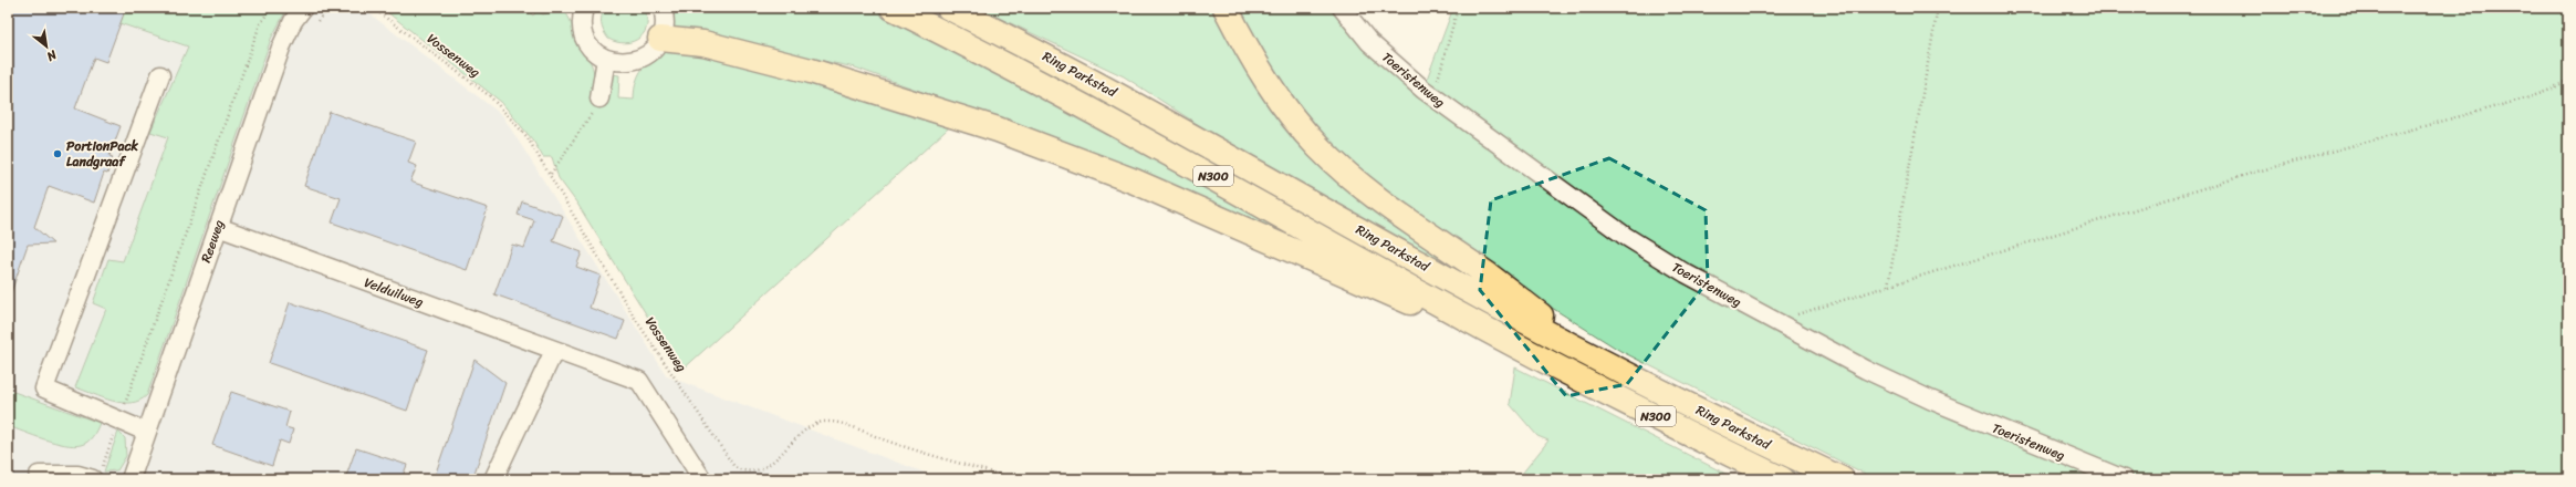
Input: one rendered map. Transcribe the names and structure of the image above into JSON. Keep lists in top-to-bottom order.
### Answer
{
  "streets": {
    "highway": ["Ring Parkstad", "N300"],
    "street": ["Toeristenweg", "Reeweg", "Velduilweg"],
    "path": ["Vossenweg"]
  },
  "crossings": [
    ["Ring Parkstad", "N300"],
    ["Reeweg", "Velduilweg"]
  ],
  "places": ["PortionPack Landgraaf"],
  "north": "bottom right"
}
